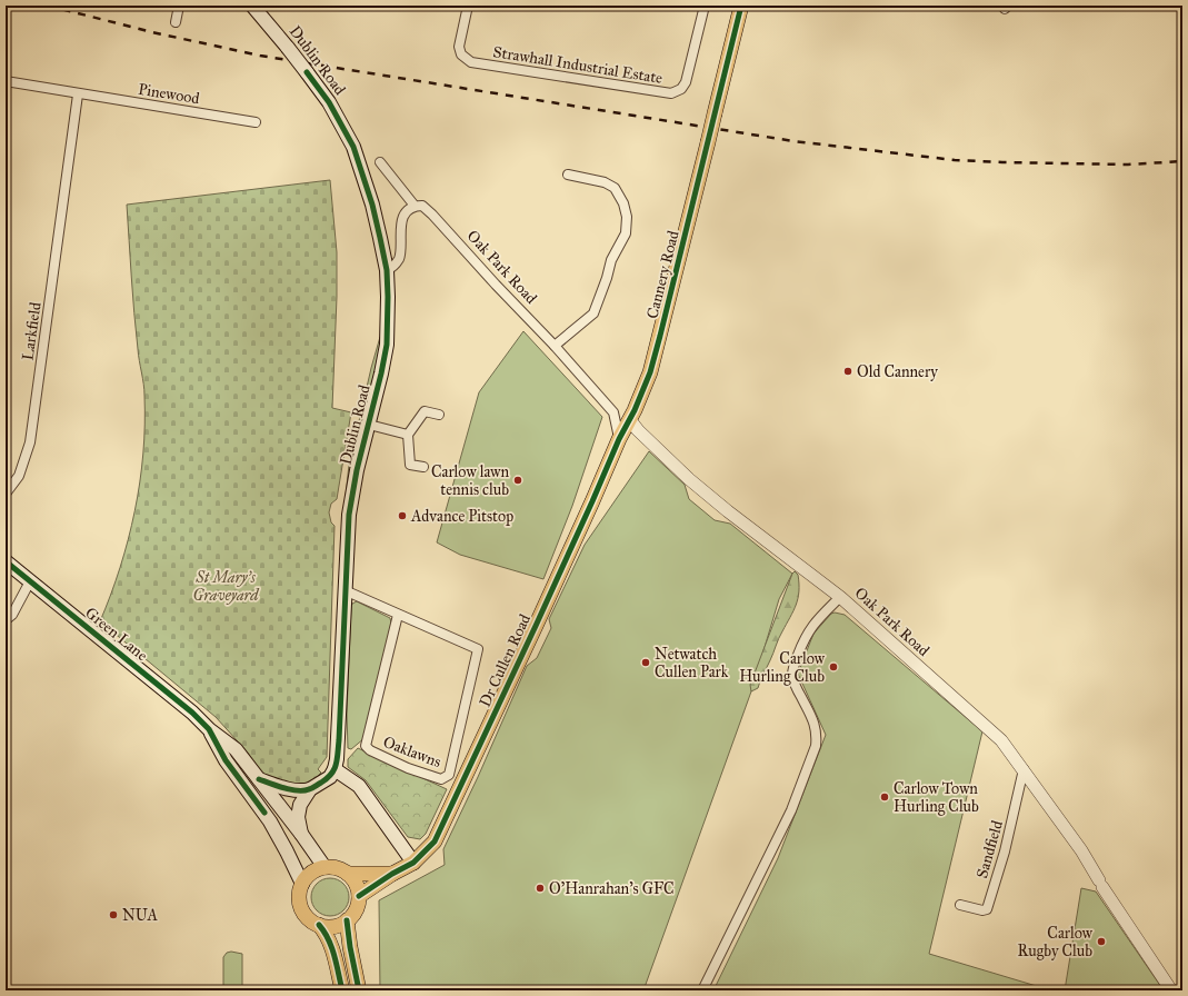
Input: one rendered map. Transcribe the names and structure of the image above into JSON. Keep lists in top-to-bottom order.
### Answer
{
  "streets": {
    "main road": [
      "Dublin Road",
      "Cannery Road",
      "Green Lane",
      "Dr Cullen Road"
    ],
    "street": [
      "Strawhall Industrial Estate",
      "Pinewood",
      "Oak Park Road",
      "Larkfield",
      "Oaklawns",
      "Sandfield"
    ]
  },
  "crossings": [
    ["Dublin Road", "Oaklawns"],
    ["Pinewood", "Larkfield"],
    ["Oak Park Road", "Cannery Road"],
    ["Oak Park Road", "Dr Cullen Road"],
    ["Oak Park Road", "Sandfield"],
    ["Cannery Road", "Dr Cullen Road"]
  ],
  "parks": ["St Mary's Graveyard"],
  "places": [
    "Old Cannery",
    "Carlow lawn tennis club",
    "Advance Pitstop",
    "Netwatch Cullen Park",
    "Carlow Hurling Club",
    "Carlow Town Hurling Club",
    "O'Hanrahan's GFC",
    "NUA",
    "Carlow Rugby Club"
  ]
}
